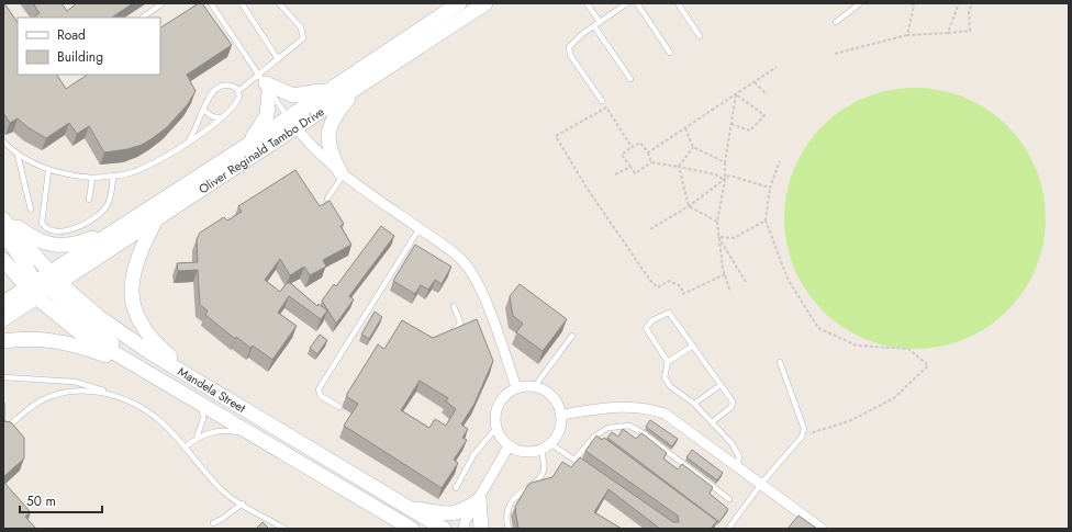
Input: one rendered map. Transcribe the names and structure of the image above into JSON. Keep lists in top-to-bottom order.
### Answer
{
  "streets": {
    "main road": ["Oliver Reginald Tambo Drive", "Mandela Street"]
  },
  "crossings": [
    ["Oliver Reginald Tambo Drive", "Mandela Street"]
  ],
  "legend": ["Road", "Building"],
  "scale_bar": "50 m"
}
